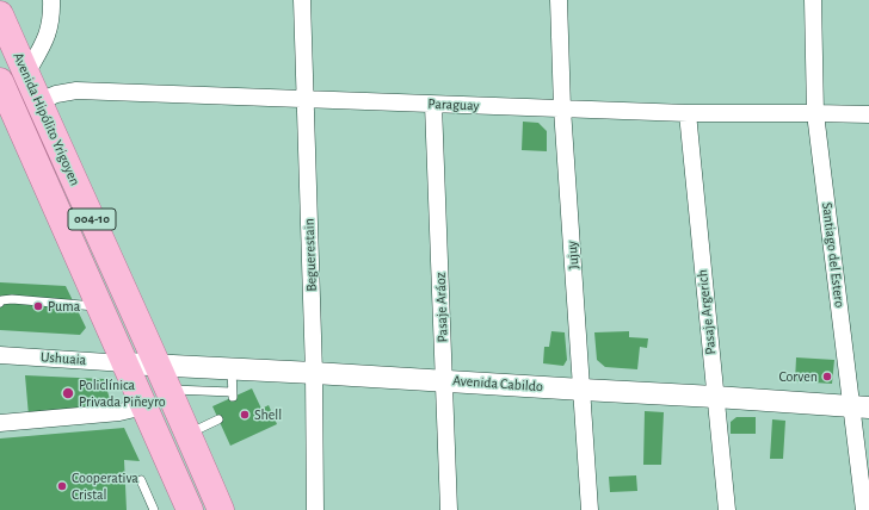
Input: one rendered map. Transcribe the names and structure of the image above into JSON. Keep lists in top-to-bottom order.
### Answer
{
  "streets": {
    "main road": ["Avenida Hipólito Yrigoyen", "004-10"],
    "street": [
      "Paraguay",
      "Beguerestain",
      "Jujuy",
      "Santiago del Estero",
      "Pasaje Aráoz",
      "Pasaje Argerich",
      "Ushuaia",
      "Avenida Cabildo"
    ]
  },
  "crossings": [
    ["Paraguay", "Avenida Hipólito Yrigoyen"],
    ["Paraguay", "Beguerestain"],
    ["Paraguay", "Jujuy"],
    ["Paraguay", "Santiago del Estero"],
    ["Paraguay", "Pasaje Aráoz"],
    ["Paraguay", "Pasaje Argerich"],
    ["Avenida Hipólito Yrigoyen", "Ushuaia"],
    ["Avenida Hipólito Yrigoyen", "Avenida Cabildo"],
    ["Beguerestain", "Avenida Cabildo"],
    ["Jujuy", "Avenida Cabildo"],
    ["Santiago del Estero", "Avenida Cabildo"],
    ["Pasaje Aráoz", "Avenida Cabildo"],
    ["Pasaje Argerich", "Avenida Cabildo"],
    ["Ushuaia", "Avenida Cabildo"]
  ],
  "places": [
    "Puma",
    "Corven",
    "Policlínica Privada Piñeyro",
    "Shell",
    "Cooperativa Cristal"
  ]
}
